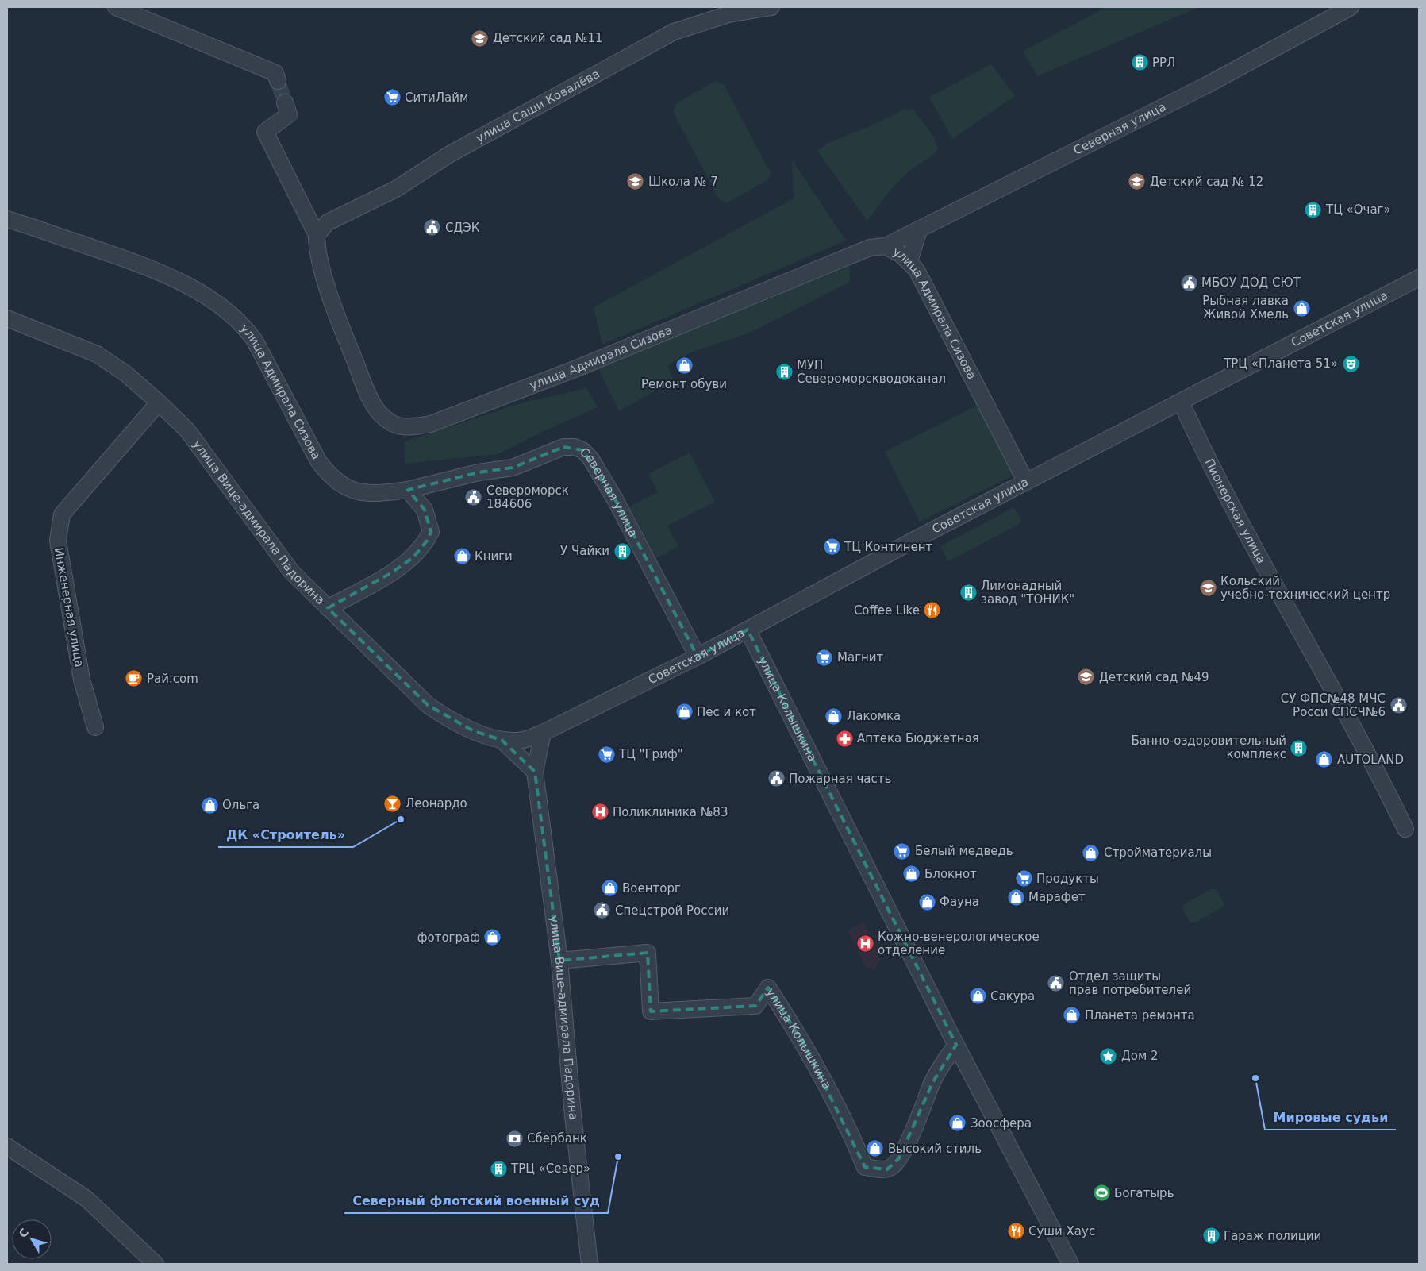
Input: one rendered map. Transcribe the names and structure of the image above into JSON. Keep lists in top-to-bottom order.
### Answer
{
  "streets": {
    "street": [
      "улица Саши Ковалёва",
      "Северная улица",
      "улица Адмирала Сизова",
      "Советская улица",
      "Пионерская улица",
      "улица Вице-адмирала Падорина",
      "Инженерная улица",
      "улица Колышкина"
    ]
  },
  "crossings": [
    ["улица Саши Ковалёва", "улица Адмирала Сизова"],
    ["Северная улица", "улица Адмирала Сизова"],
    ["Северная улица", "Советская улица"],
    ["улица Адмирала Сизова", "Советская улица"],
    ["Советская улица", "Пионерская улица"],
    ["Советская улица", "улица Вице-адмирала Падорина"],
    ["Советская улица", "улица Колышкина"],
    ["улица Вице-адмирала Падорина", "Инженерная улица"],
    ["улица Вице-адмирала Падорина", "улица Колышкина"]
  ],
  "places": {
    "school or university": [
      "Детский сад №11",
      "Школа № 7",
      "Детский сад № 12",
      "Кольский учебно-технический центр",
      "Детcкий сад №49"
    ],
    "building": [
      "РРЛ",
      "ТЦ «Очаг»",
      "МУП Североморскводоканал",
      "У Чайки",
      "Лимонадный завод \"ТОНИК\"",
      "Банно-оздоровительный комплекс",
      "ТРЦ «Север»",
      "Гараж полиции"
    ],
    "supermarket": [
      "СитиЛайм",
      "ТЦ Континент",
      "Магнит",
      "ТЦ \"Гриф\"",
      "Белый медведь",
      "Продукты"
    ],
    "public building": [
      "СДЭК",
      "МБОУ ДОД СЮТ",
      "Североморск 184606",
      "СУ ФПС№48 МЧС Росси СПСЧ№6",
      "Пожарная часть",
      "Спецстрой России",
      "Отдел защиты прав потребителей"
    ],
    "shop": [
      "Рыбная лавка Живой Хмель",
      "Ремонт обуви",
      "Книги",
      "Пес и кот",
      "Лакомка",
      "AUTOLAND",
      "Ольга",
      "Стройматериалы",
      "Блокнот",
      "Военторг",
      "Марафет",
      "Фауна",
      "фотограф",
      "Сакура",
      "Планета ремонта",
      "Зоосфера",
      "Высокий стиль"
    ],
    "theatre": ["ТРЦ «Планета 51»"],
    "restaurant": ["Coffee Like", "Суши Хаус"],
    "cafe": ["Рай.com"],
    "pharmacy": ["Аптека Бюджетная"],
    "bar": ["Леонардо"],
    "hospital": ["Поликлиника №83", "Кожно-венерологическое отделение"],
    "other": ["ДК «Строитель»", "Мировые судьи", "Северный флотский военный суд"],
    "place": ["Дом 2"],
    "bank": ["Сбербанк"],
    "sports": ["Богатырь"]
  },
  "north": "top left"
}
